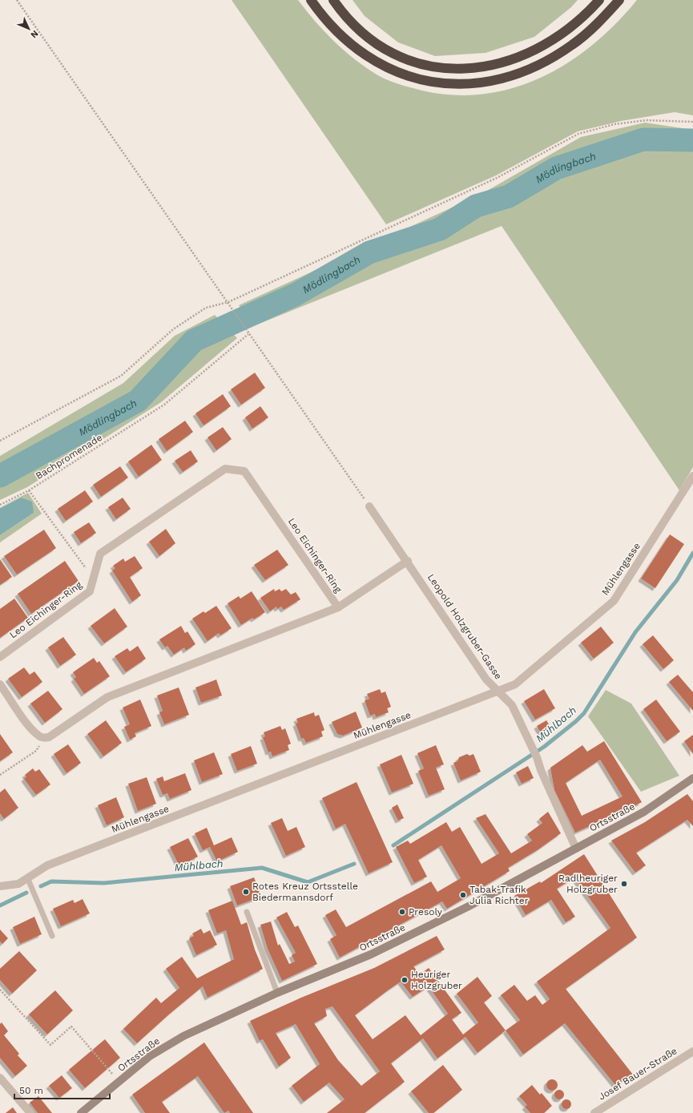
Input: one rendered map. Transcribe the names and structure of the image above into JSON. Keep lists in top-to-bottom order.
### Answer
{
  "streets": {
    "street": [
      "Leo Eichinger-Ring",
      "Mühlengasse",
      "Leopold Holzgruber-Gasse",
      "Ortsstraße",
      "Josef Bauer-Straße"
    ],
    "path": ["Bachpromenade"]
  },
  "crossings": [
    ["Mühlengasse", "Leopold Holzgruber-Gasse"],
    ["Leopold Holzgruber-Gasse", "Ortsstraße"]
  ],
  "water": ["Mödlingbach", "Mühlbach"],
  "places": [
    "Radlheuriger Holzgruber",
    "Rotes Kreuz Ortsstelle Biedermannsdorf",
    "Tabak-Trafik Julia Richter",
    "Presoly",
    "Heuriger Holzgruber"
  ],
  "scale_bar": "50 m",
  "north": "bottom right"
}
